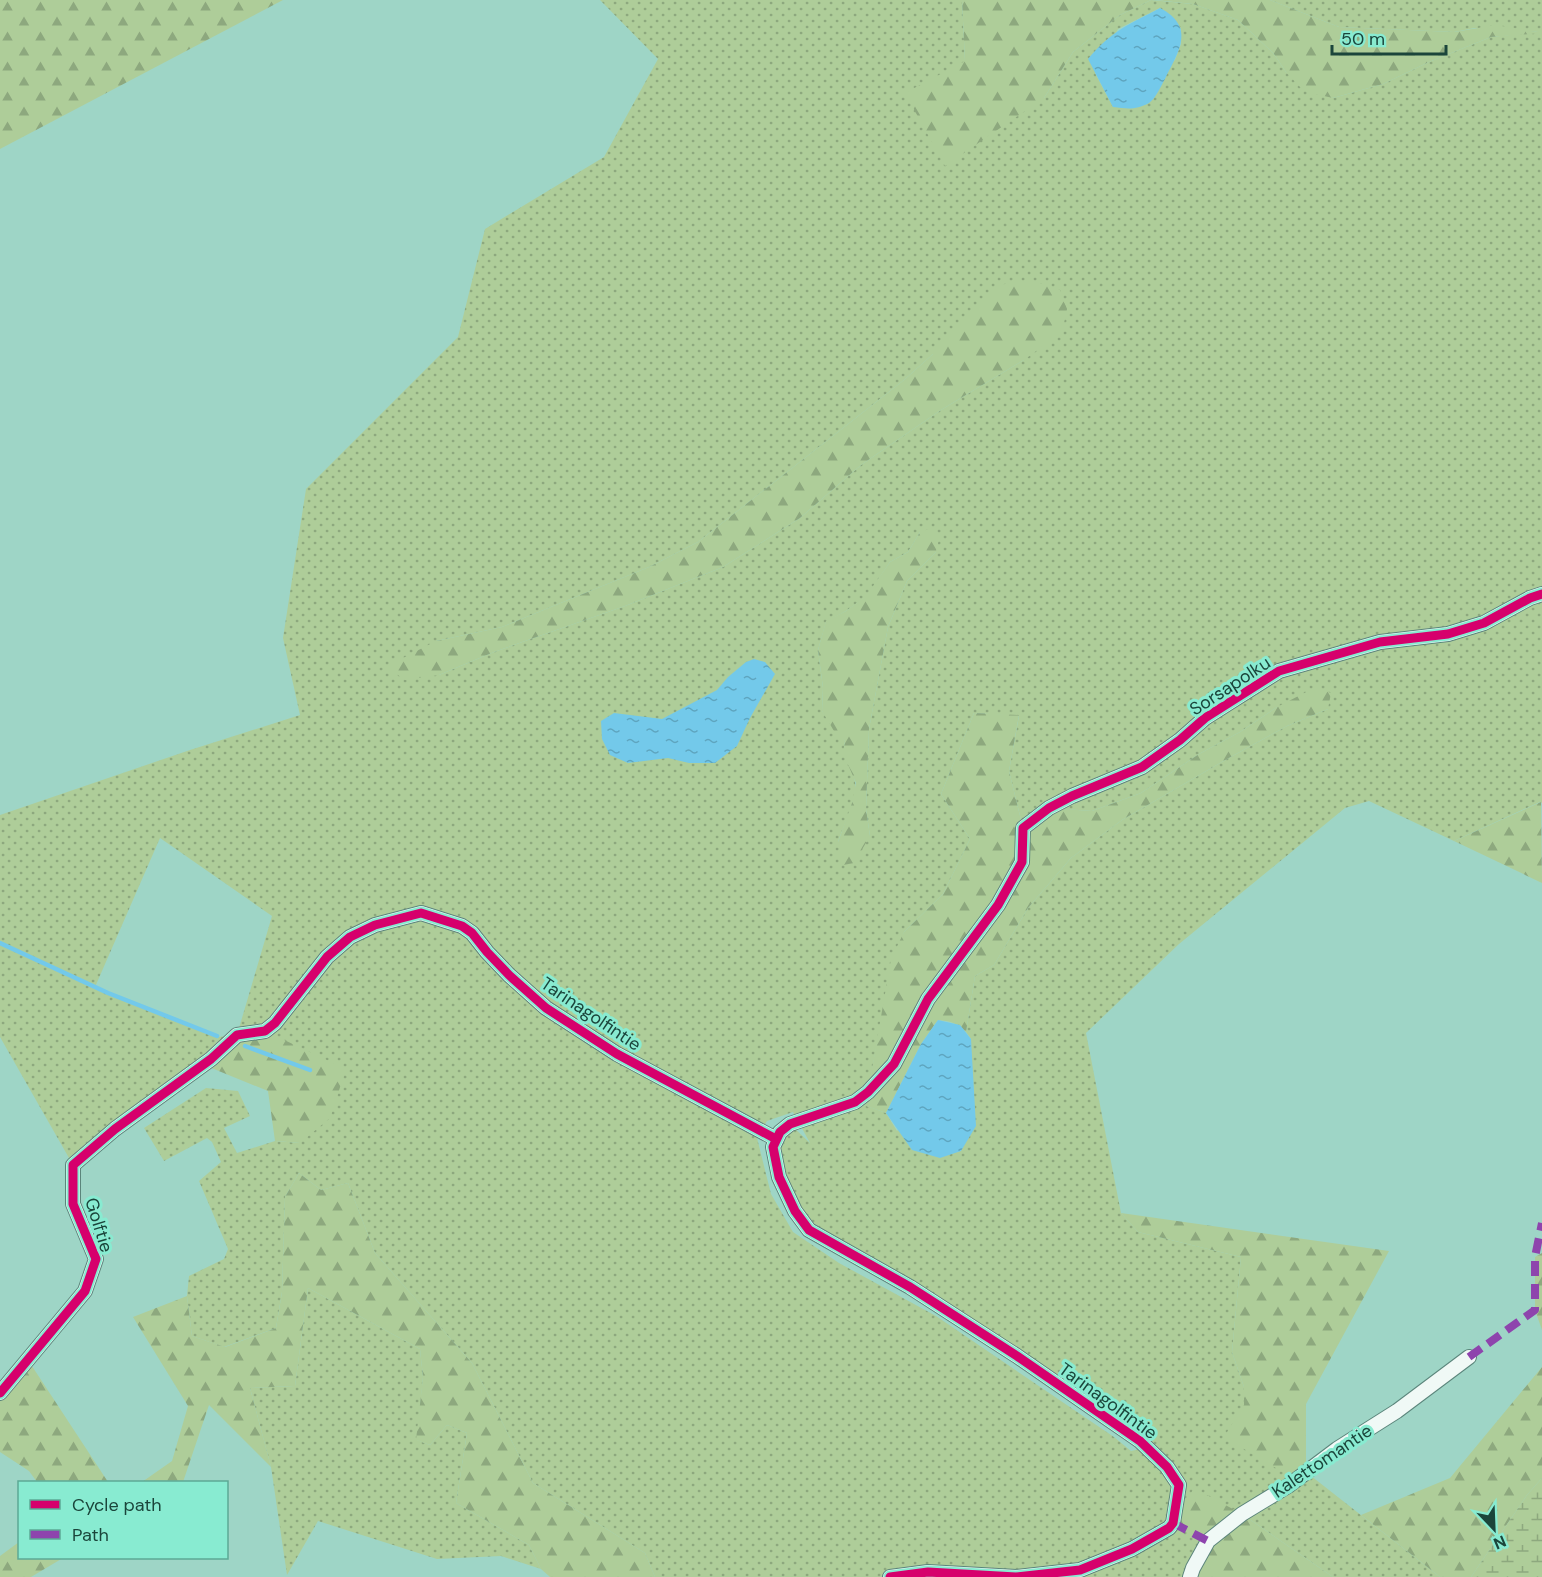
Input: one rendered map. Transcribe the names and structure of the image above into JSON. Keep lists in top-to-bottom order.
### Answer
{
  "streets": {
    "street": [
      "Sorsapolku",
      "Tarinagolfintie",
      "Golftie",
      "Kalettomantie"
    ]
  },
  "crossings": [
    ["Sorsapolku", "Tarinagolfintie"],
    ["Tarinagolfintie", "Golftie"]
  ],
  "legend": ["Cycle path", "Path"],
  "scale_bar": "50 m",
  "north": "bottom right"
}
